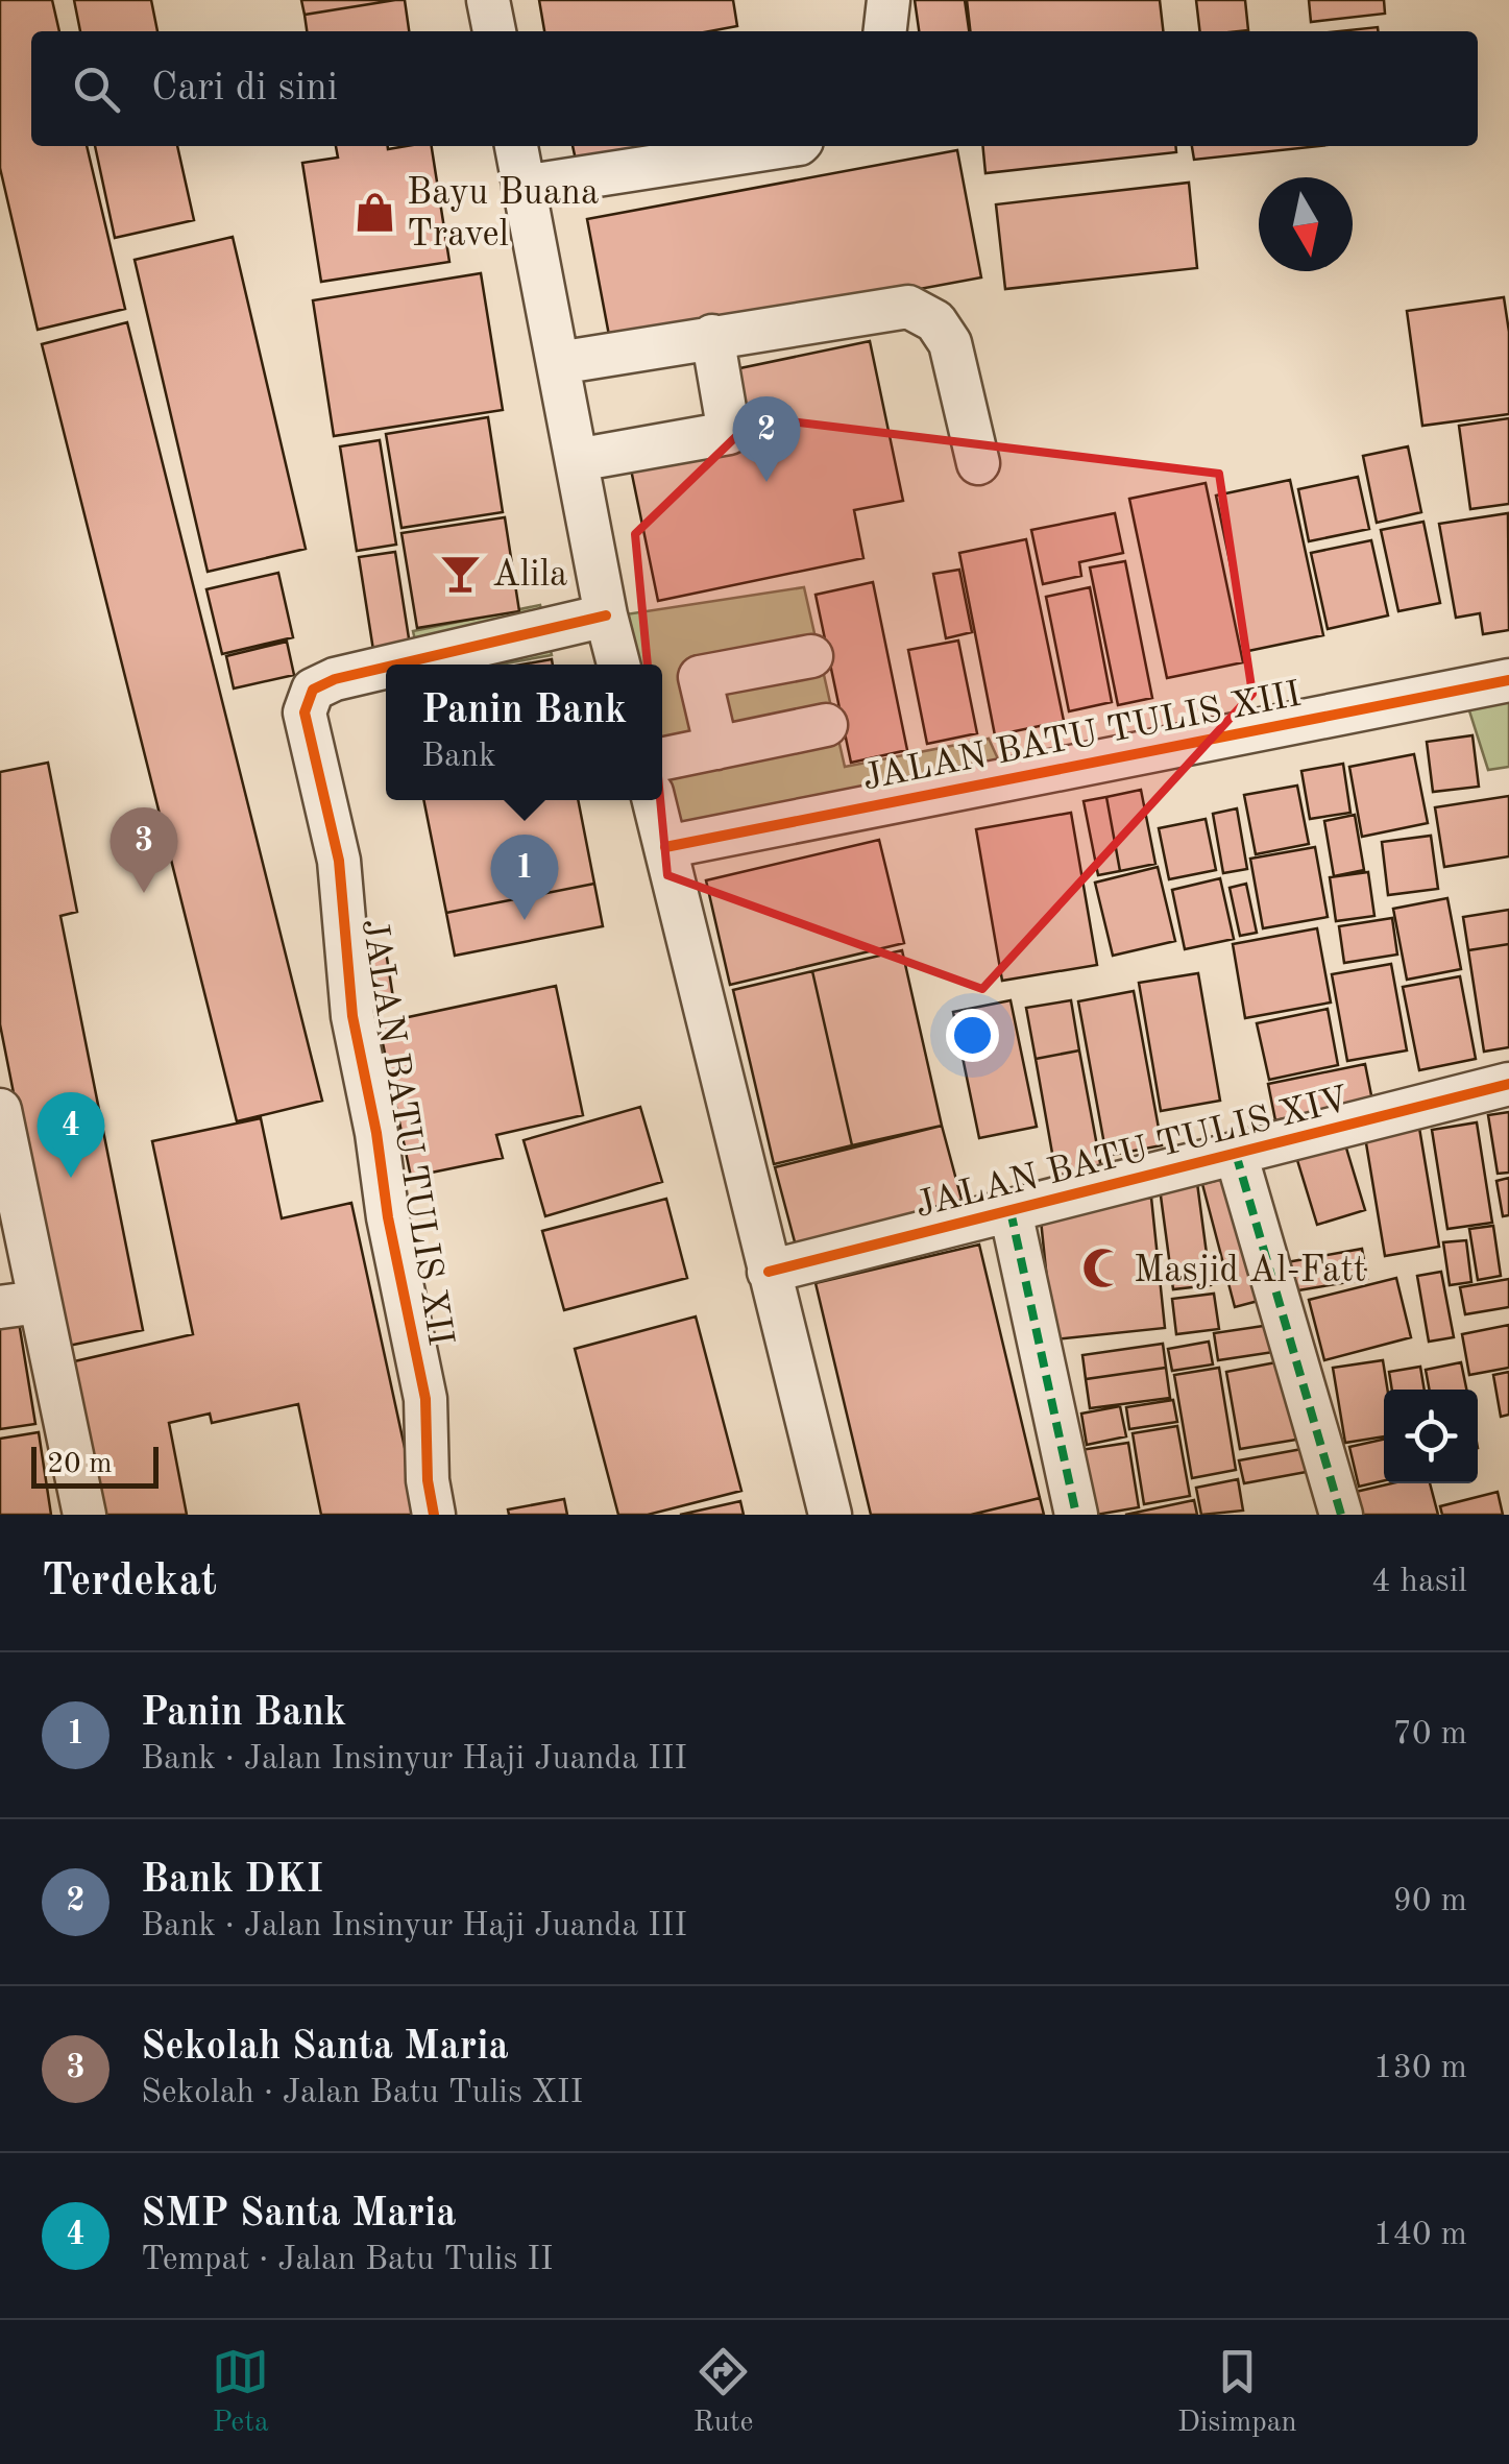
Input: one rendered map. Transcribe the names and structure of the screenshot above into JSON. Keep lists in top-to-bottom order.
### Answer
{
  "streets": {
    "street": ["JALAN BATU TULIS XIII", "JALAN BATU TULIS XII", "JALAN BATU TULIS XIV"]
  },
  "places": {
    "shop": ["Bayu Buana Travel"],
    "bar": ["Alila"],
    "mosque": ["Masjid Al-Fatt"]
  },
  "scale_bar": "20 m",
  "north": "bottom",
  "page": {
    "search": "Cari di sini",
    "pins": [
      "2",
      "3",
      "1",
      "4"
    ],
    "popup": ["Panin Bank", "Bank"],
    "scale": "20 m",
    "heading": ["Terdekat", "4 hasil"],
    "list": [
      {
        "mark": "1",
        "name": "Panin Bank",
        "note": "Bank · Jalan Insinyur Haji Juanda III",
        "value": "70 m"
      },
      {
        "mark": "2",
        "name": "Bank DKI",
        "note": "Bank · Jalan Insinyur Haji Juanda III",
        "value": "90 m"
      },
      {
        "mark": "3",
        "name": "Sekolah Santa Maria",
        "note": "Sekolah · Jalan Batu Tulis XII",
        "value": "130 m"
      },
      {
        "mark": "4",
        "name": "SMP Santa Maria",
        "note": "Tempat · Jalan Batu Tulis II",
        "value": "140 m"
      }
    ],
    "nav": ["Peta", "Rute", "Disimpan"]
  }
}
